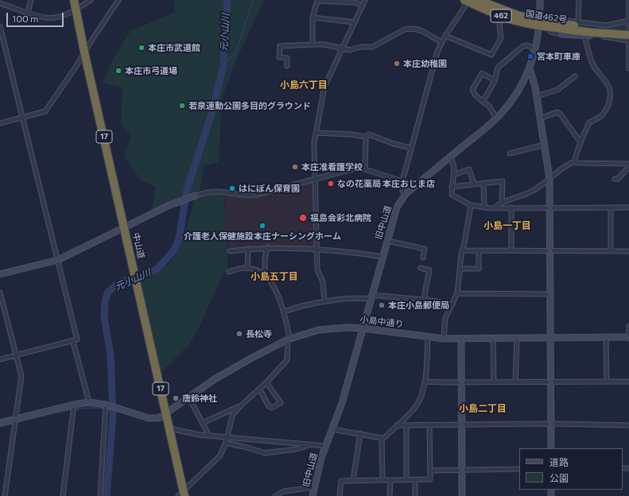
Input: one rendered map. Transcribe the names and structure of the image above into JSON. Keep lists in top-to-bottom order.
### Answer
{
  "streets": {
    "highway": [
      "462",
      "国道462号",
      "17",
      "中山道"
    ],
    "street": ["旧中山道", "小島中通り"]
  },
  "crossings": [
    ["国道462号", "旧中山道"],
    ["旧中山道", "小島中通り"],
    ["中山道", "小島中通り"]
  ],
  "districts": [
    "小島六丁目",
    "小島一丁目",
    "小島五丁目",
    "小島二丁目"
  ],
  "water": ["元小山川"],
  "places": [
    "本庄市武道館",
    "宮本町車庫",
    "本庄幼稚園",
    "本庄市弓道場",
    "若泉運動公園多目的グラウンド",
    "本庄准看護学校",
    "なの花薬局 本庄おじま店",
    "はにぽん保育園",
    "福島会彩北病院",
    "介護老人保健施設本庄ナーシングホーム",
    "本庄小島郵便局",
    "長松寺",
    "唐鈴神社"
  ],
  "legend": ["道路", "公園"],
  "scale_bar": "100 m"
}
